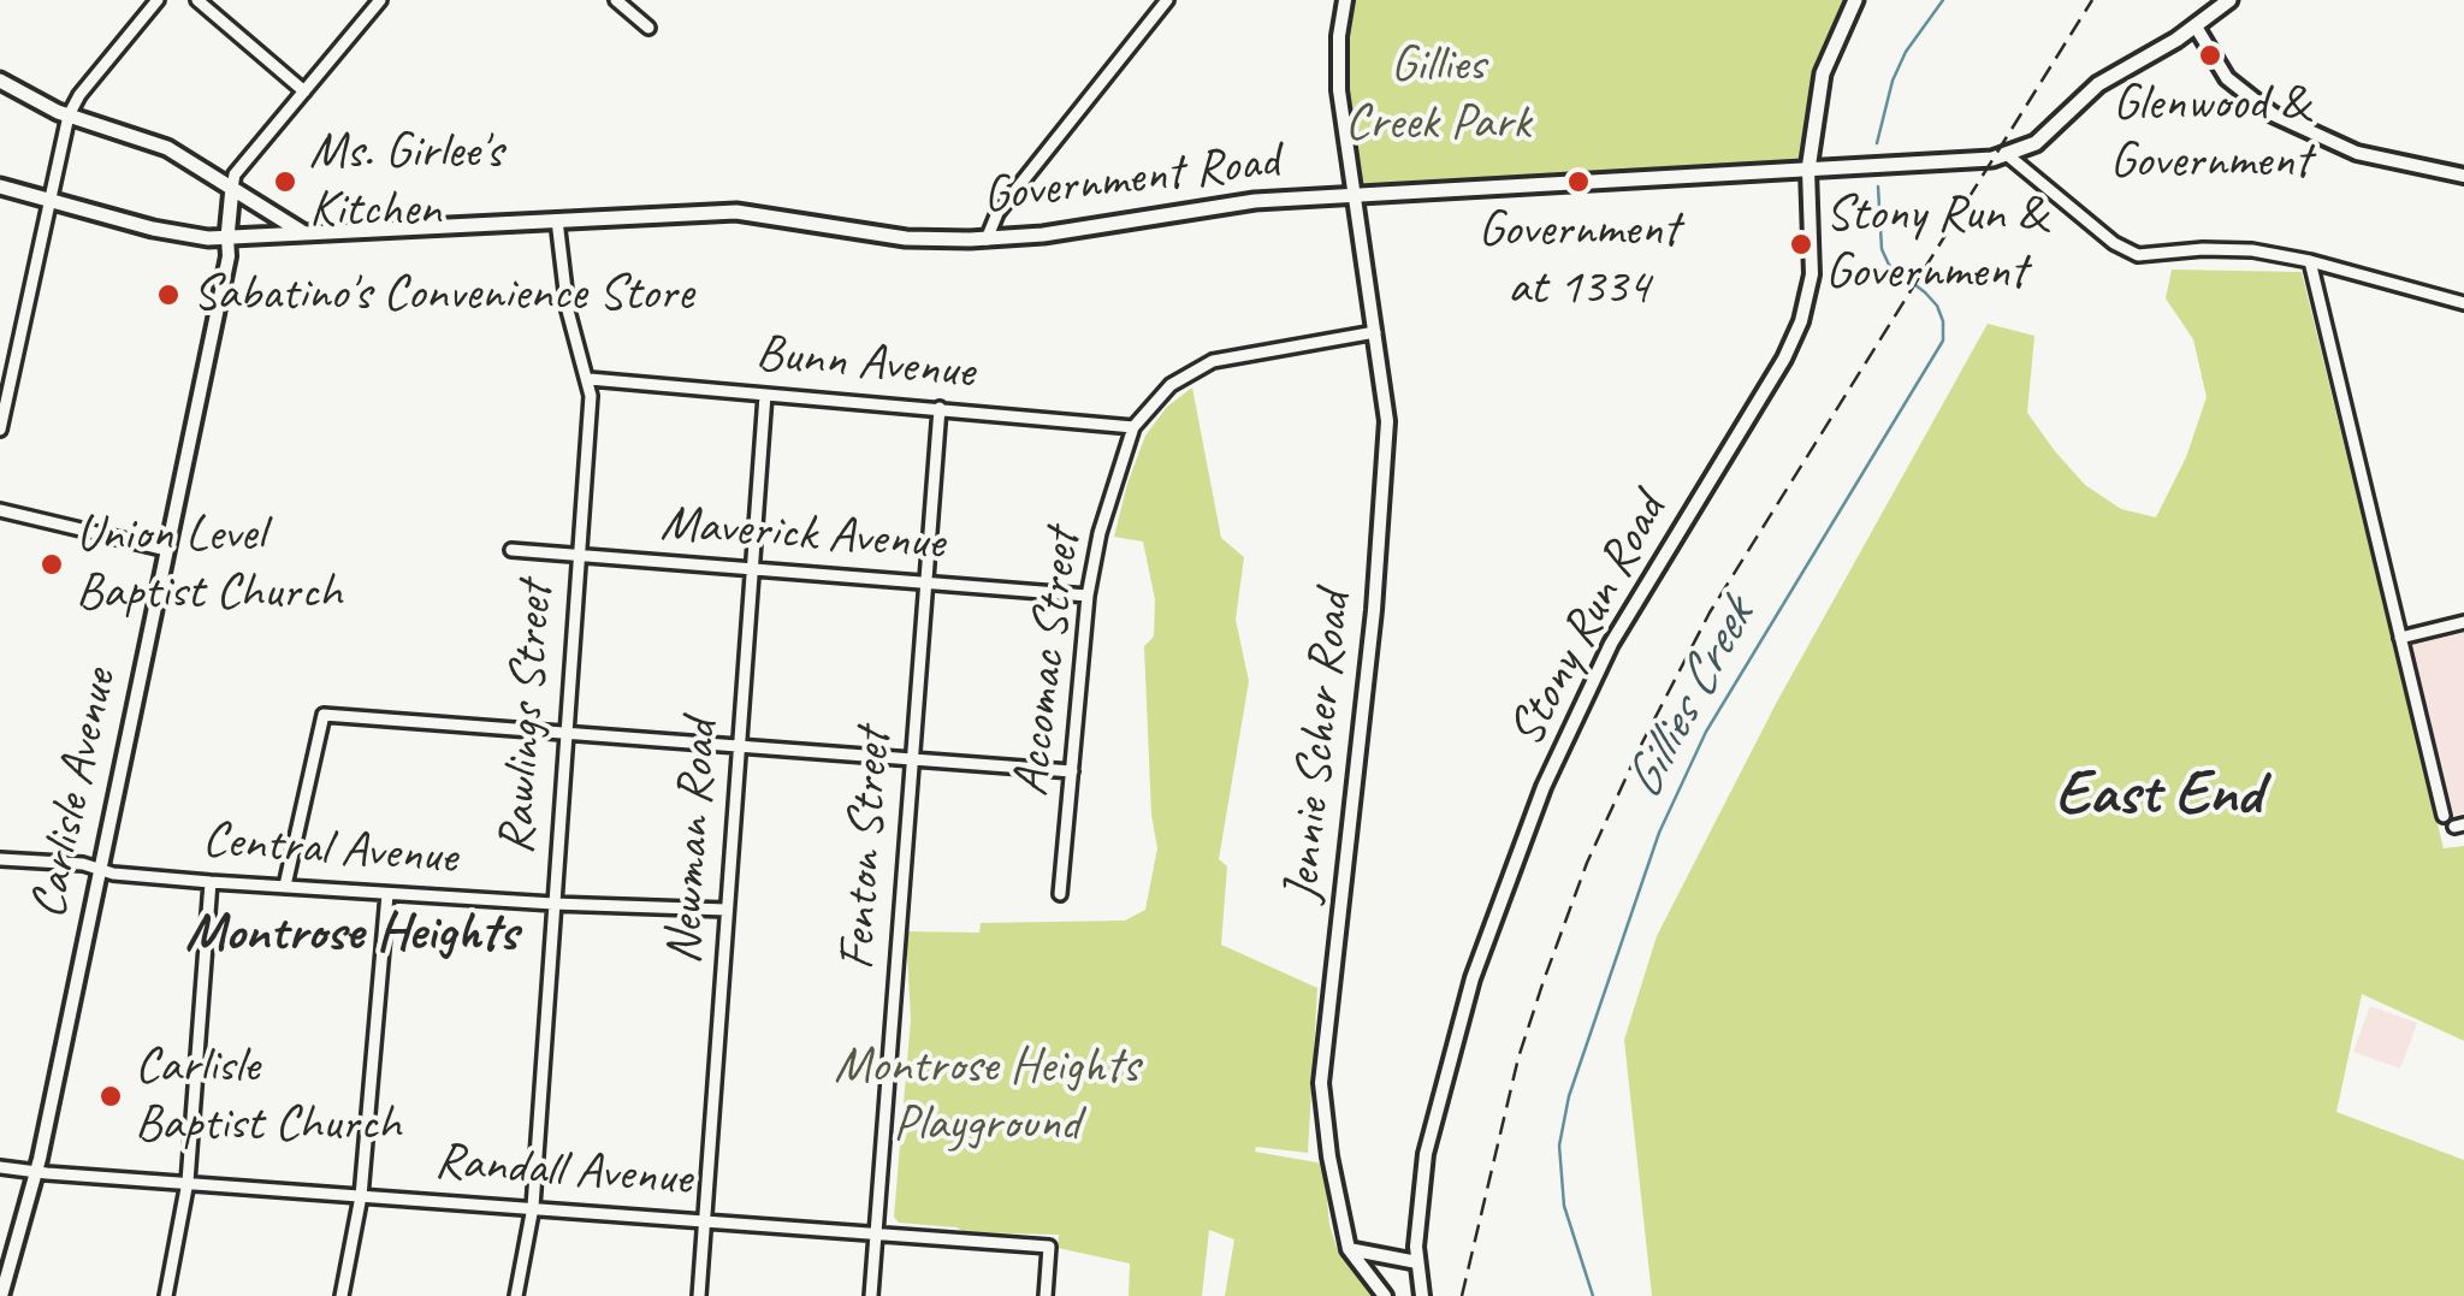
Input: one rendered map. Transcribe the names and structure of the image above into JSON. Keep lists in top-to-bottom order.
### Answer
{
  "streets": {
    "main road": ["Government Road", "Stony Run Road", "Carlisle Avenue"],
    "street": [
      "Bunn Avenue",
      "Maverick Avenue",
      "Accomac Street",
      "Rawlings Street",
      "Jennie Scher Road",
      "Newman Road",
      "Central Avenue",
      "Fenton Street",
      "Randall Avenue"
    ]
  },
  "crossings": [
    ["Government Road", "Stony Run Road"],
    ["Government Road", "Rawlings Street"],
    ["Government Road", "Jennie Scher Road"],
    ["Government Road", "Carlisle Avenue"],
    ["Bunn Avenue", "Accomac Street"],
    ["Bunn Avenue", "Rawlings Street"],
    ["Bunn Avenue", "Newman Road"],
    ["Bunn Avenue", "Fenton Street"],
    ["Maverick Avenue", "Accomac Street"],
    ["Maverick Avenue", "Rawlings Street"],
    ["Maverick Avenue", "Newman Road"],
    ["Maverick Avenue", "Fenton Street"],
    ["Accomac Street", "Jennie Scher Road"],
    ["Rawlings Street", "Central Avenue"],
    ["Rawlings Street", "Randall Avenue"],
    ["Carlisle Avenue", "Central Avenue"],
    ["Carlisle Avenue", "Randall Avenue"],
    ["Newman Road", "Central Avenue"],
    ["Newman Road", "Randall Avenue"],
    ["Fenton Street", "Randall Avenue"]
  ],
  "districts": ["East End", "Montrose Heights"],
  "water": ["Gillies Creek"],
  "parks": ["Gillies Creek Park", "Montrose Heights Playground"],
  "places": [
    "Glenwood & Government",
    "Ms. Girlee's Kitchen",
    "Government at 1334",
    "Stony Run & Government",
    "Sabatino's Convenience Store",
    "Union Level Baptist Church",
    "Carlisle Baptist Church"
  ]
}
